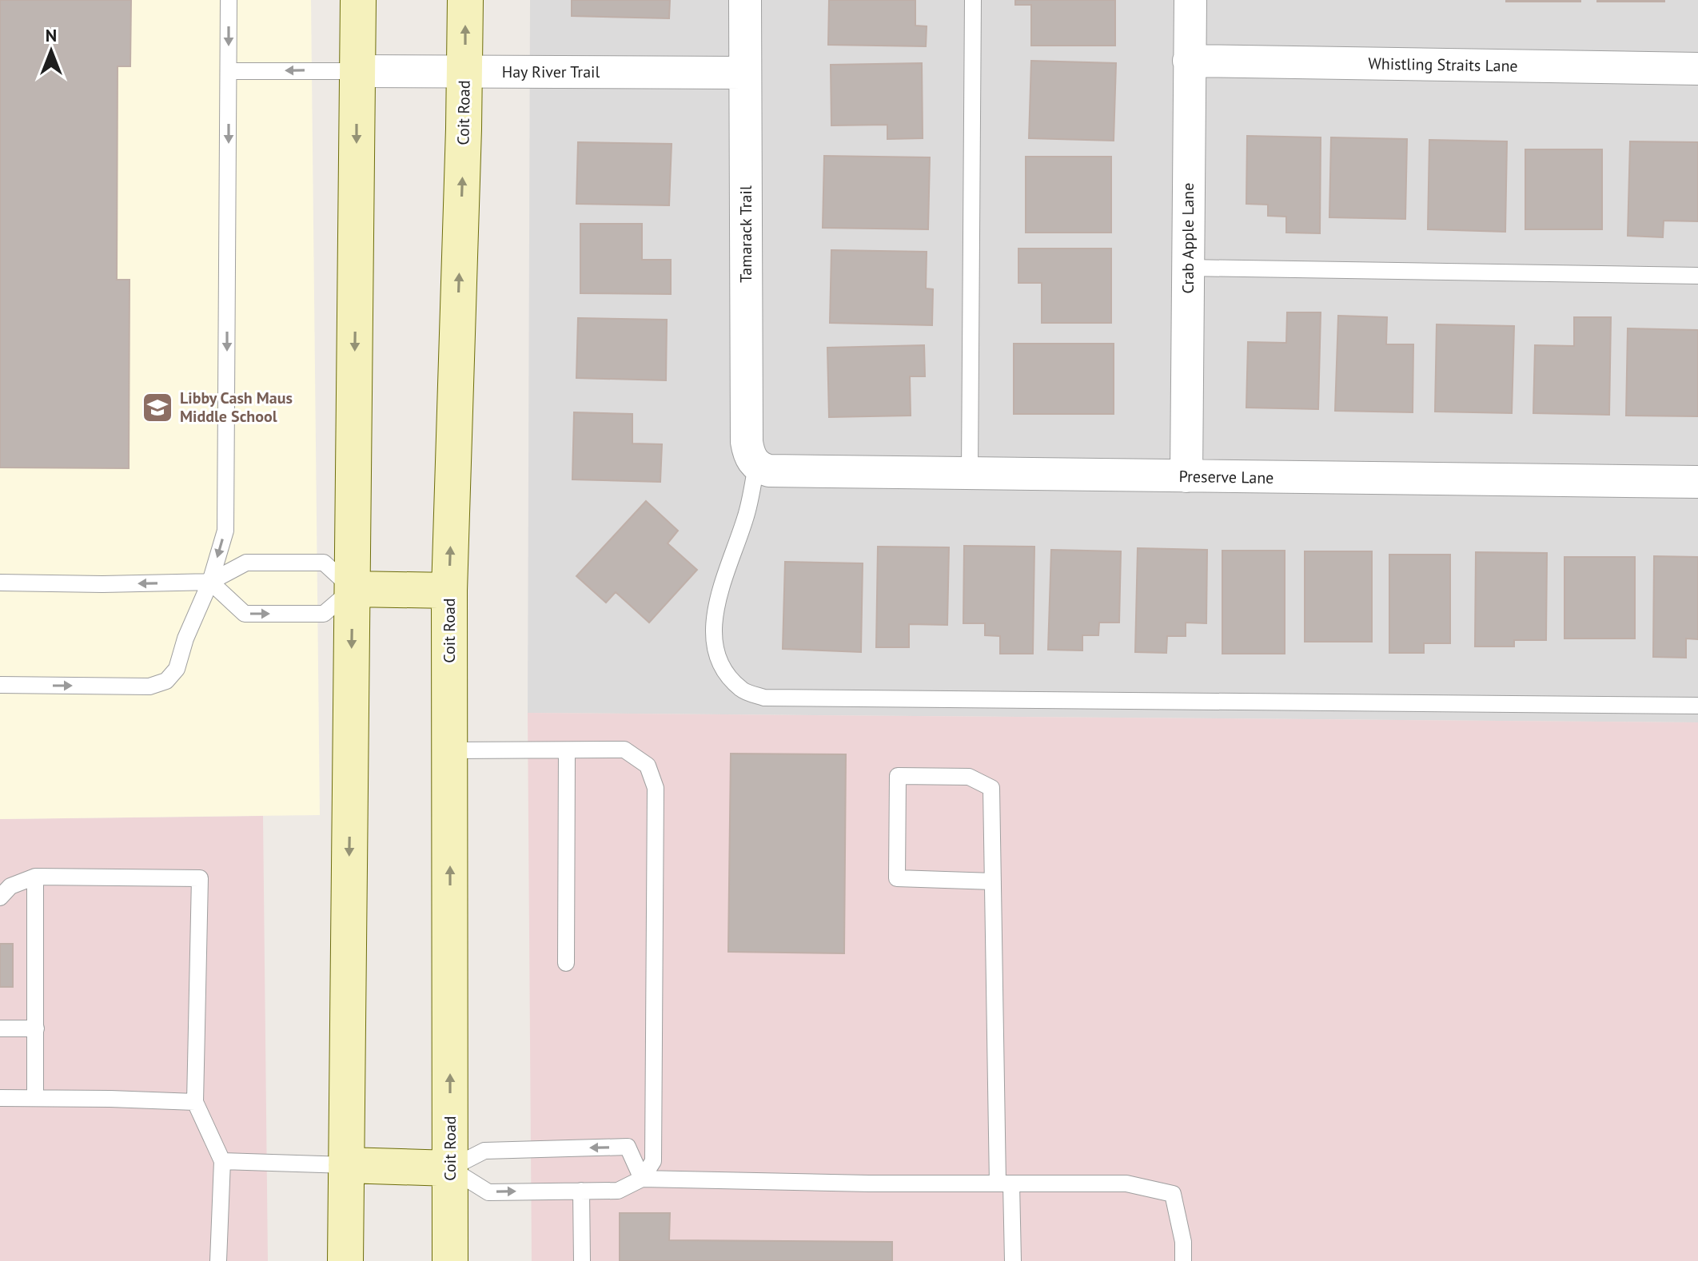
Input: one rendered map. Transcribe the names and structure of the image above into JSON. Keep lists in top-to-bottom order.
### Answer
{
  "streets": {
    "main road": ["Coit Road"],
    "street": [
      "Whistling Straits Lane",
      "Hay River Trail",
      "Tamarack Trail",
      "Crab Apple Lane",
      "Preserve Lane"
    ]
  },
  "crossings": [
    ["Whistling Straits Lane", "Crab Apple Lane"],
    ["Hay River Trail", "Coit Road"],
    ["Hay River Trail", "Tamarack Trail"],
    ["Tamarack Trail", "Preserve Lane"],
    ["Crab Apple Lane", "Preserve Lane"]
  ],
  "places": {
    "school or university": ["Libby Cash Maus Middle School"]
  },
  "north": "top"
}
